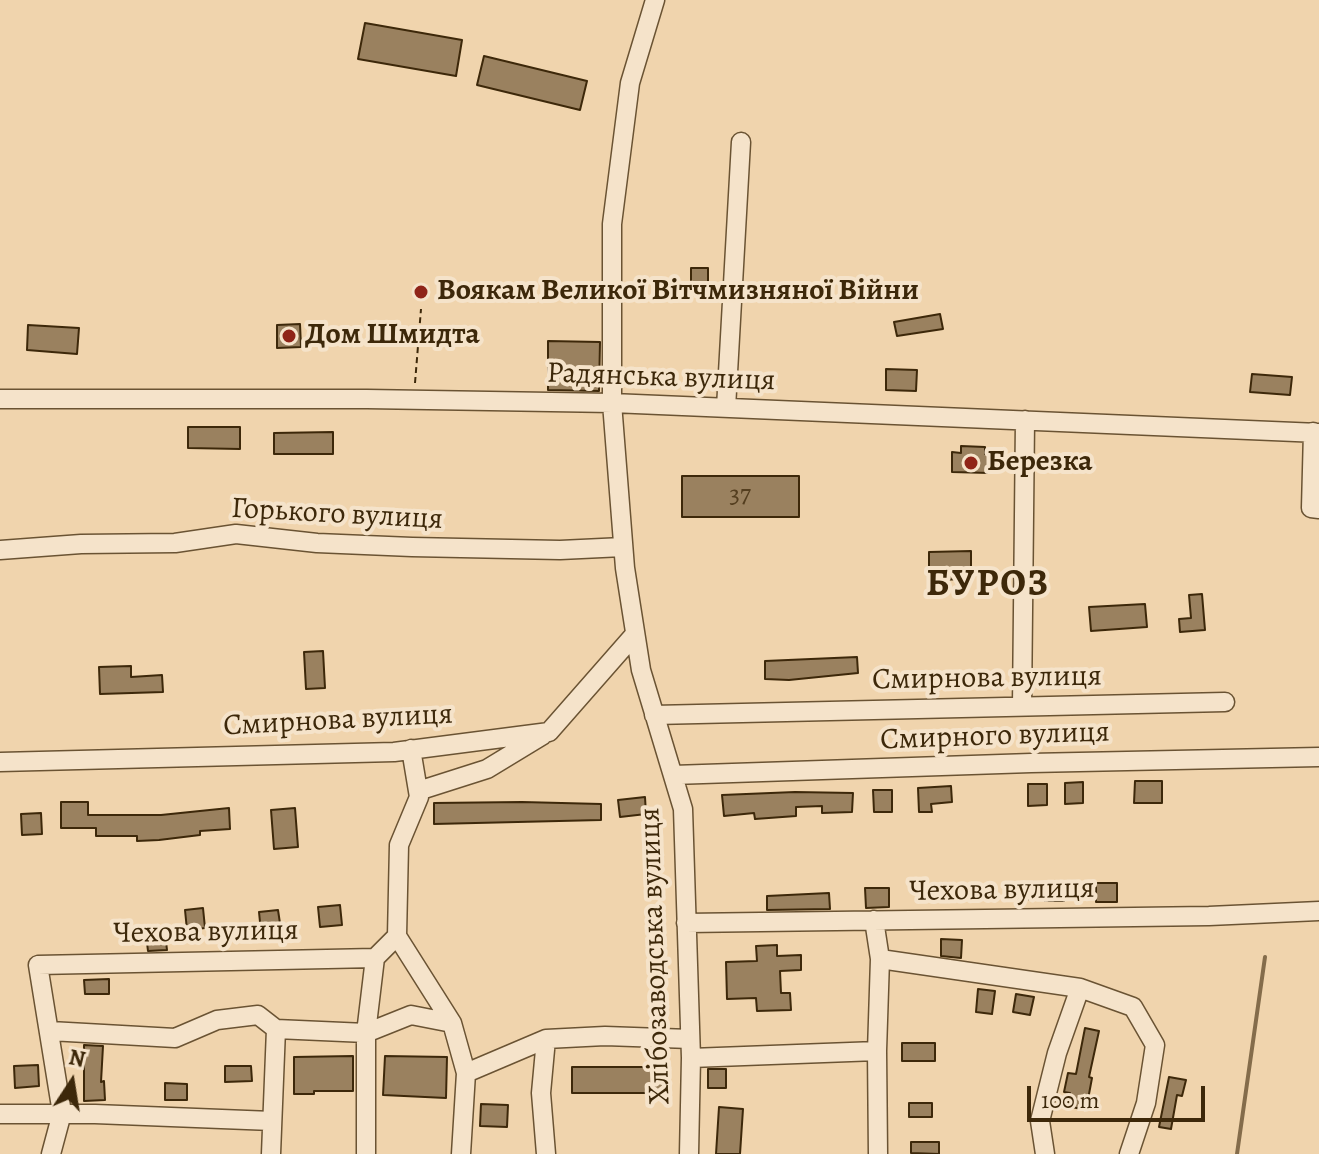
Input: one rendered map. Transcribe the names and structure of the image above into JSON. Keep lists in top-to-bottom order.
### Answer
{
  "streets": {
    "street": [
      "Радянська вулиця",
      "Горького вулиця",
      "Смирнова вулиця",
      "Смирного вулиця",
      "Чехова вулиця",
      "Хлібозаводська вулиця"
    ]
  },
  "crossings": [
    ["Радянська вулиця", "Хлібозаводська вулиця"],
    ["Горького вулиця", "Хлібозаводська вулиця"],
    ["Смирнова вулиця", "Хлібозаводська вулиця"],
    ["Смирного вулиця", "Хлібозаводська вулиця"],
    ["Чехова вулиця", "Хлібозаводська вулиця"]
  ],
  "districts": ["БУРОЗ"],
  "places": ["Воякам Великої Вітчмизняної Війни", "Дом Шмидта", "Березка"],
  "house_numbers": ["37"],
  "scale_bar": "100 m",
  "north": "top"
}
